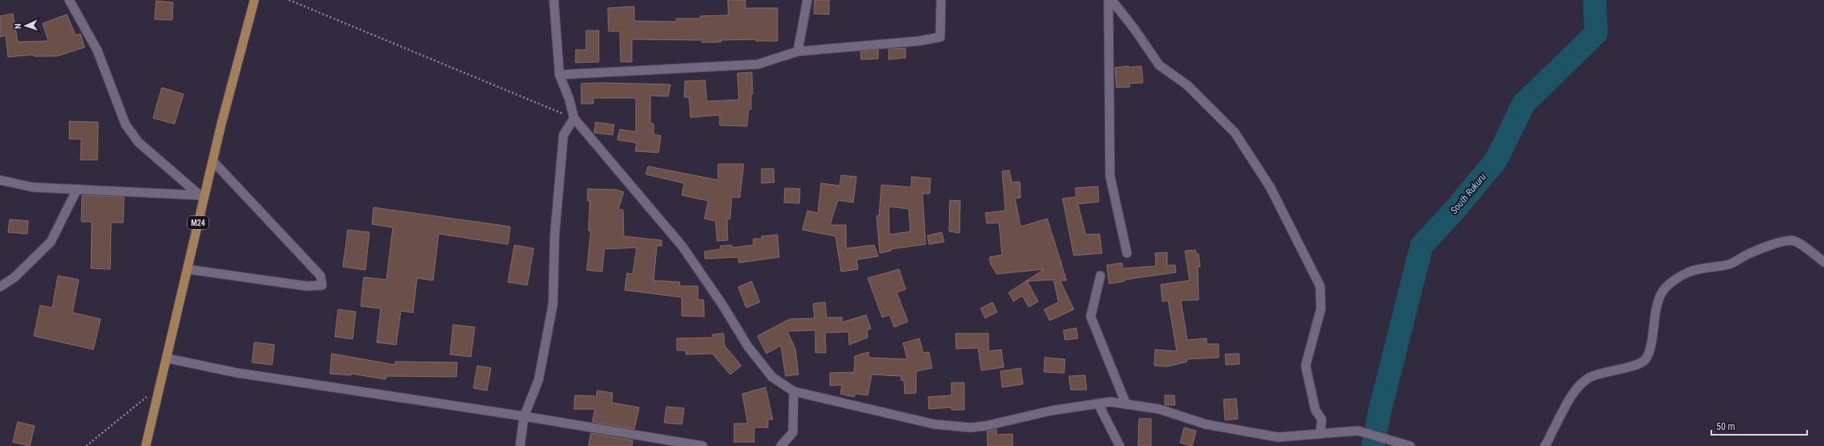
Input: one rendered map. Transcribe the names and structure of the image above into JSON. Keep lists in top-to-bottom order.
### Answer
{
  "streets": {
    "main road": ["M24"]
  },
  "water": ["South Rukuru"],
  "scale_bar": "50 m",
  "north": "left"
}
